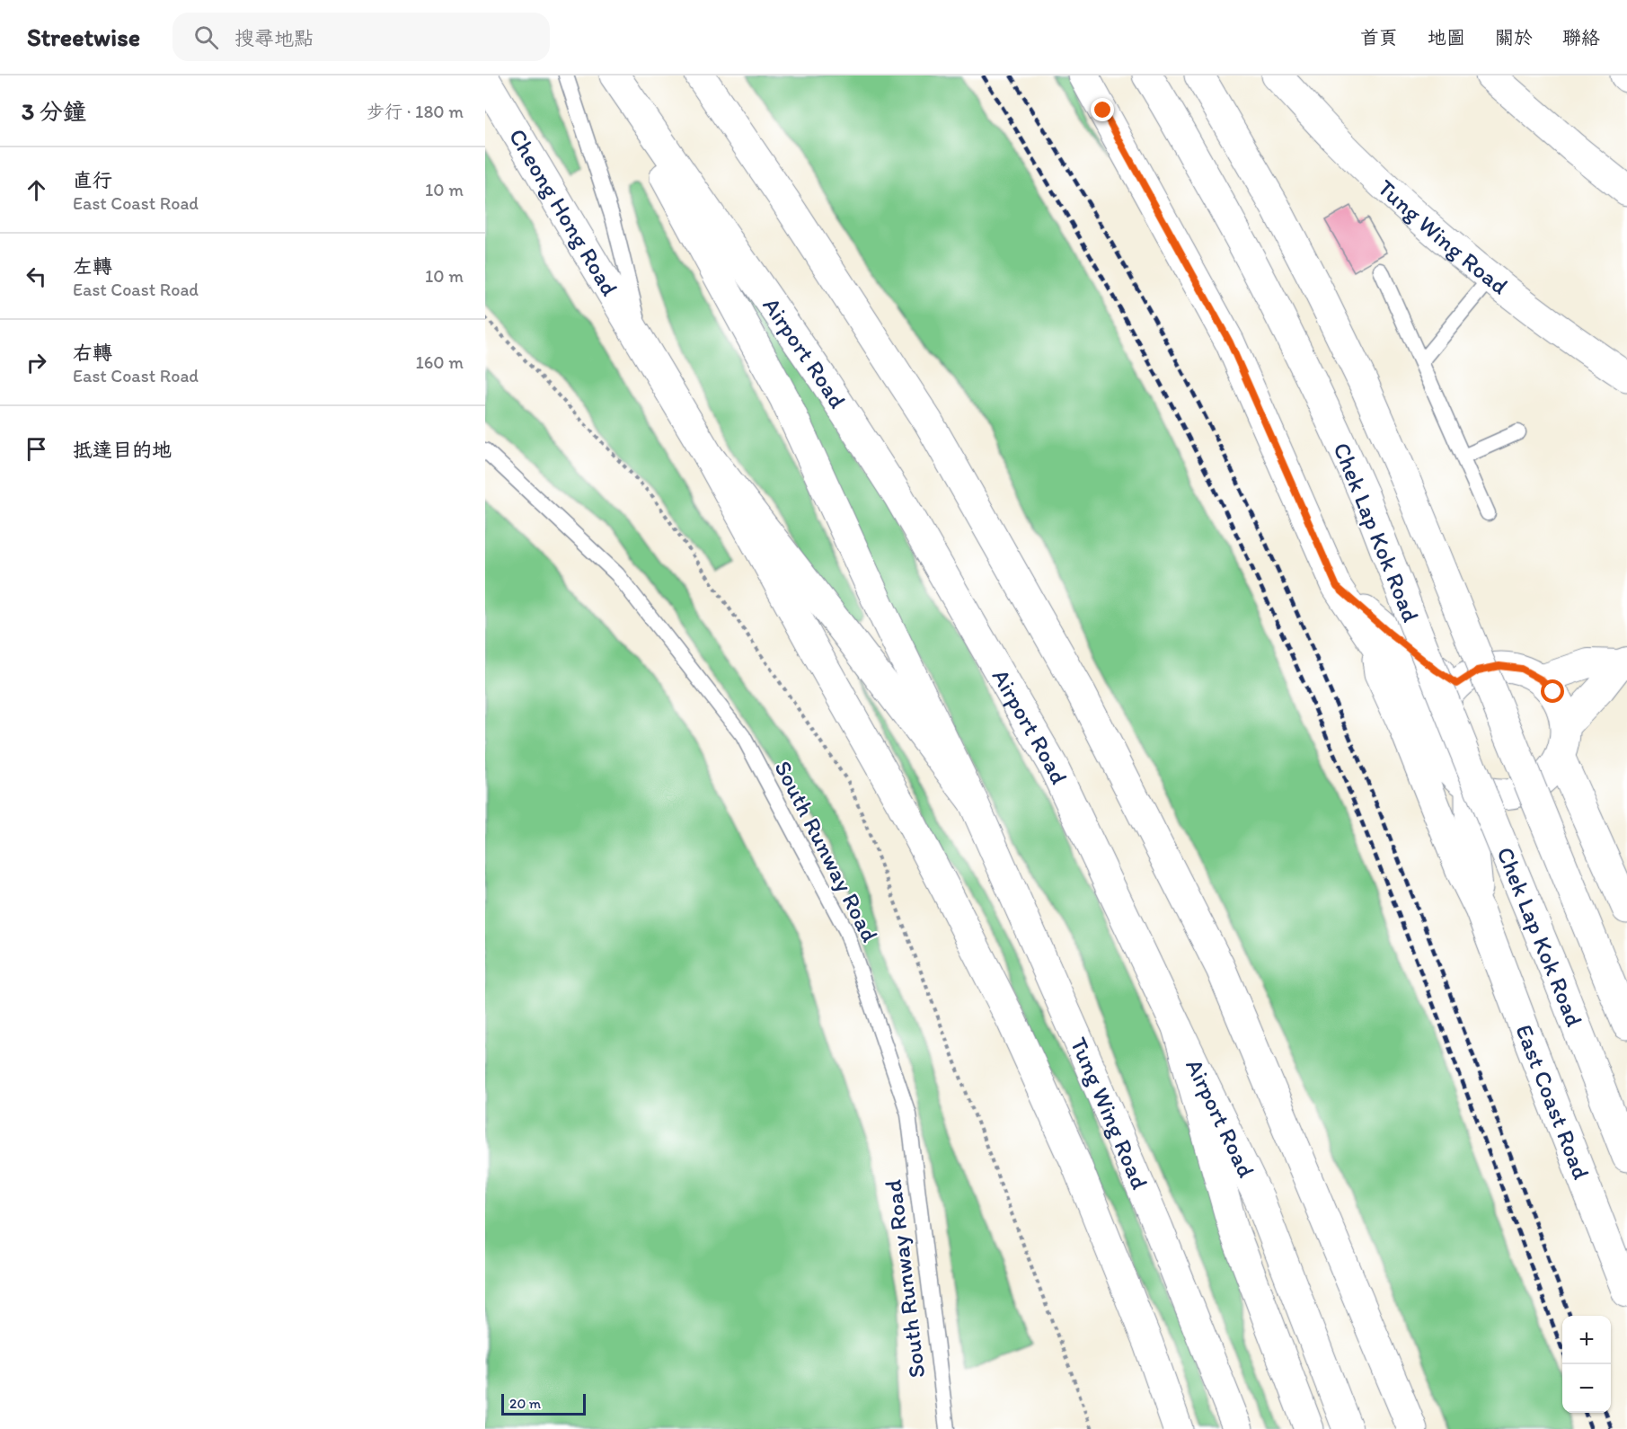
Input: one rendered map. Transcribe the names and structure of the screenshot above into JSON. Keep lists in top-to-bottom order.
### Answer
{
  "streets": {
    "main road": [
      "Cheong Hong Road",
      "Tung Wing Road",
      "Airport Road",
      "Chek Lap Kok Road",
      "East Coast Road"
    ],
    "lane": ["South Runway Road"]
  },
  "scale_bar": "20 m",
  "page": {
    "header": "Streetwise",
    "search": "搜尋地點",
    "nav": [
      "首頁",
      "地圖",
      "關於",
      "聯絡"
    ],
    "heading": ["3 分鐘", "步行 · 180 m"],
    "list": [
      ["直行", "East Coast Road", "10 m"],
      ["左轉", "East Coast Road", "10 m"],
      ["右轉", "East Coast Road", "160 m"],
      "抵達目的地"
    ],
    "map_buttons": ["+", "−"],
    "scale": "20 m"
  }
}
